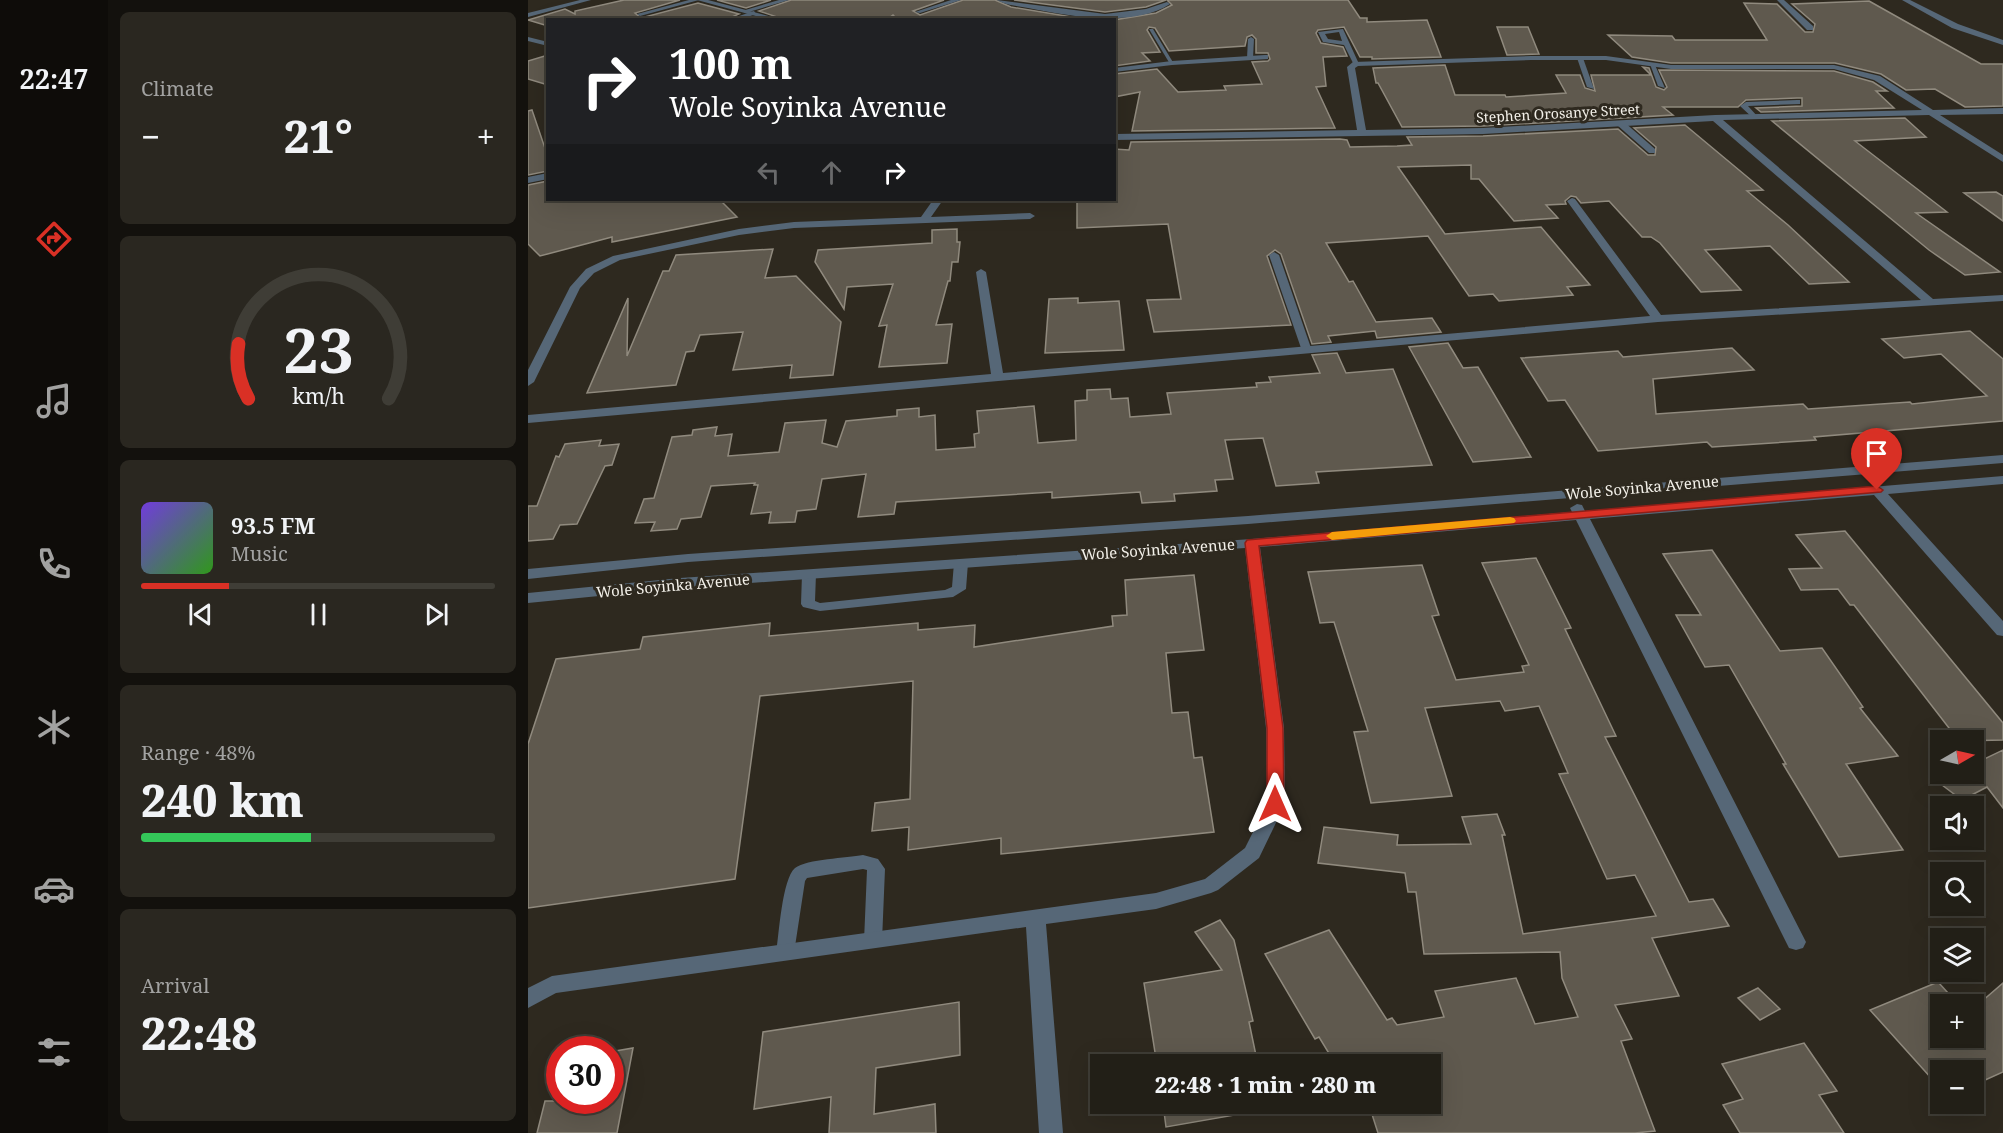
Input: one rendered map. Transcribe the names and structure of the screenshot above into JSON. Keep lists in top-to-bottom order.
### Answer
{
  "streets": {
    "street": ["Stephen Orosanye Street", "Wole Soyinka Avenue"]
  },
  "north": "right",
  "page": {
    "tabs": "22:47",
    "tile": [
      "Climate",
      ["Range · 48%", "240 km"],
      ["Arrival", "22:48"]
    ],
    "turn": ["100 m", "Wole Soyinka Avenue"],
    "heat": ["−", "21°", "+"],
    "song": ["93.5 FM", "Music"],
    "map_buttons": ["+", "−"],
    "limit": "30",
    "trip": "22:48 · 1 min · 280 m",
    "gauge": ["23", "km/h"]
  }
}
